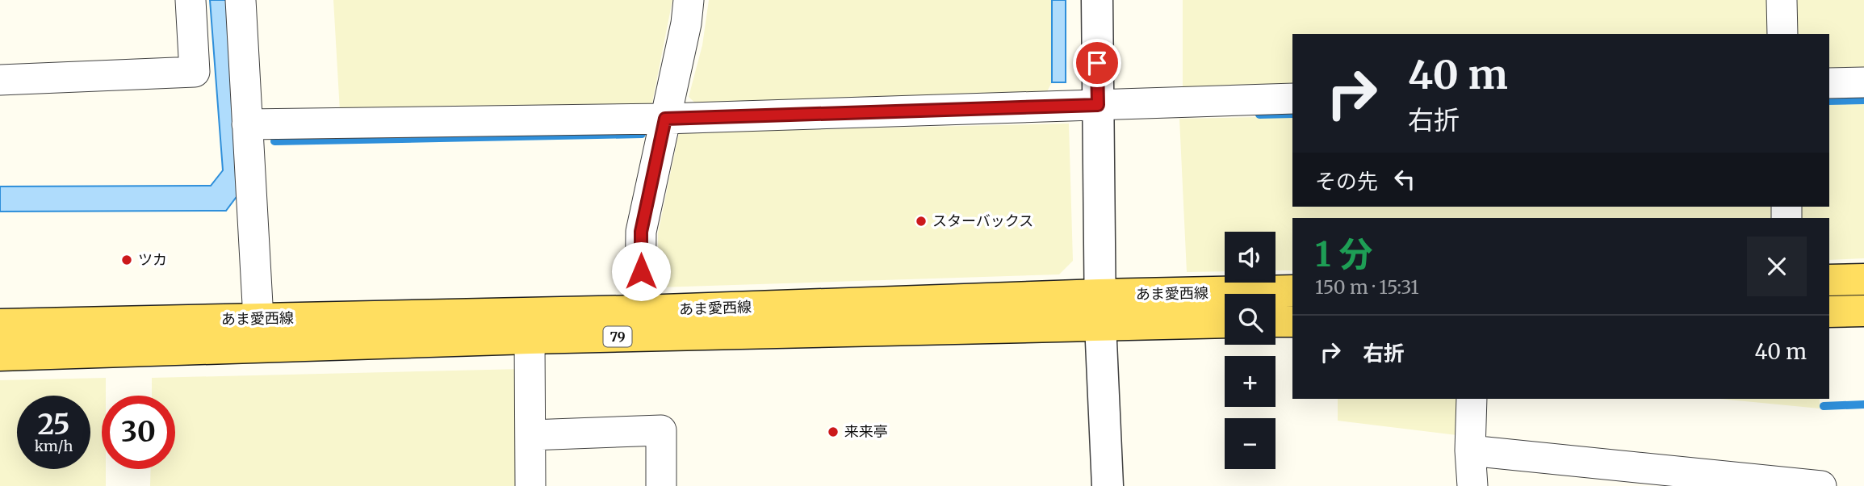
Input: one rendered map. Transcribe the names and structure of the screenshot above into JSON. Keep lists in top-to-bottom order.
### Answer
{
  "streets": {
    "main road": ["あま愛西線", "79"]
  },
  "places": ["スターバックス", "ツカ", "来来亭"],
  "page": {
    "turn": ["40 m", "右折"],
    "then": "その先",
    "heading": ["1 分", "150 m · 15:31"],
    "map_buttons": ["+", "−"],
    "list": [
      {
        "name": "右折",
        "value": "40 m"
      }
    ],
    "speed": "25 km/h",
    "limit": "30"
  }
}
